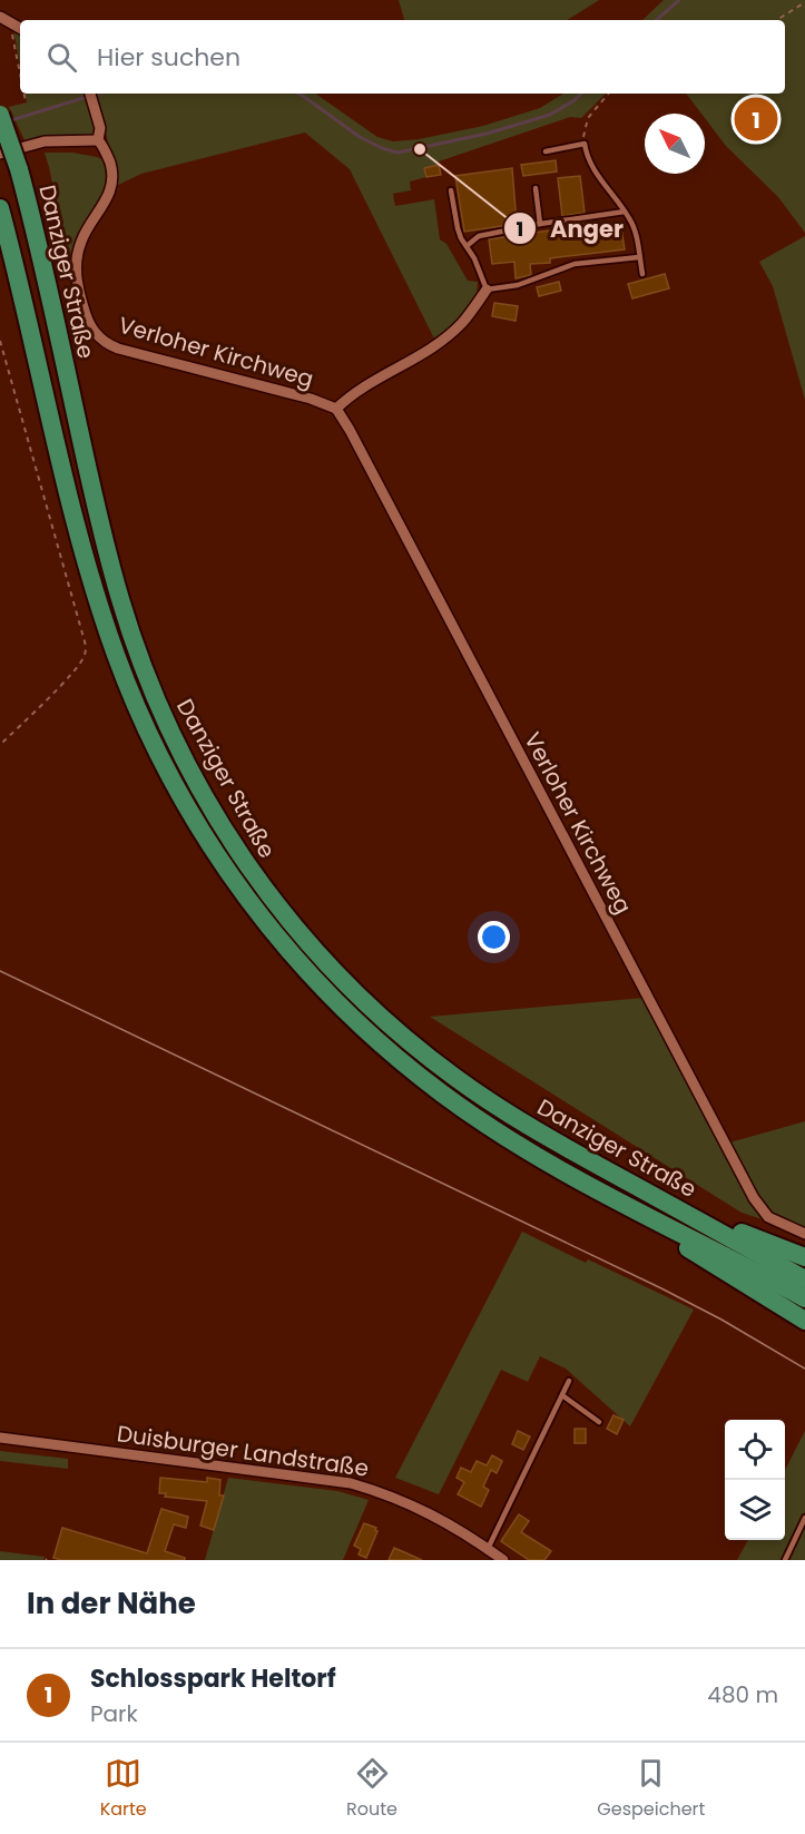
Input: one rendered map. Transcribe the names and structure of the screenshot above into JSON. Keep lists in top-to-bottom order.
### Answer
{
  "streets": {
    "highway": ["Danziger Straße"],
    "street": ["Verloher Kirchweg", "Duisburger Landstraße"]
  },
  "places": ["Anger"],
  "north": "top left",
  "page": {
    "search": "Hier suchen",
    "pins": "1",
    "heading": "In der Nähe",
    "list": [
      {
        "mark": "1",
        "name": "Schlosspark Heltorf",
        "note": "Park",
        "value": "480 m"
      }
    ],
    "nav": ["Karte", "Route", "Gespeichert"]
  }
}
